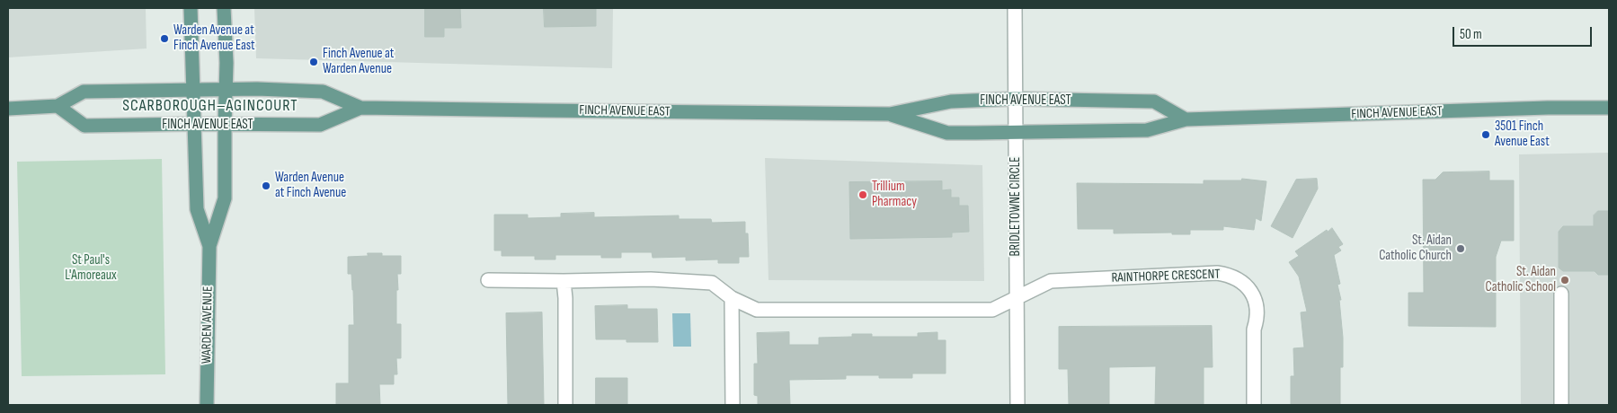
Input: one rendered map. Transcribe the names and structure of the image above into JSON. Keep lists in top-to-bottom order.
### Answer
{
  "streets": {
    "main road": ["FINCH AVENUE EAST", "WARDEN AVENUE"],
    "street": ["BRIDLETOWNE CIRCLE", "RAINTHORPE CRESCENT"]
  },
  "crossings": [
    ["FINCH AVENUE EAST", "BRIDLETOWNE CIRCLE"],
    ["FINCH AVENUE EAST", "WARDEN AVENUE"],
    ["BRIDLETOWNE CIRCLE", "RAINTHORPE CRESCENT"]
  ],
  "districts": ["SCARBOROUGH–AGINCOURT"],
  "parks": ["St Paul's L'Amoreaux"],
  "places": [
    "Warden Avenue at Finch Avenue East",
    "Finch Avenue at Warden Avenue",
    "3501 Finch Avenue East",
    "Warden Avenue at Finch Avenue",
    "Trillium Pharmacy",
    "St. Aidan Catholic Church",
    "St. Aidan Catholic School"
  ],
  "scale_bar": "50 m"
}
